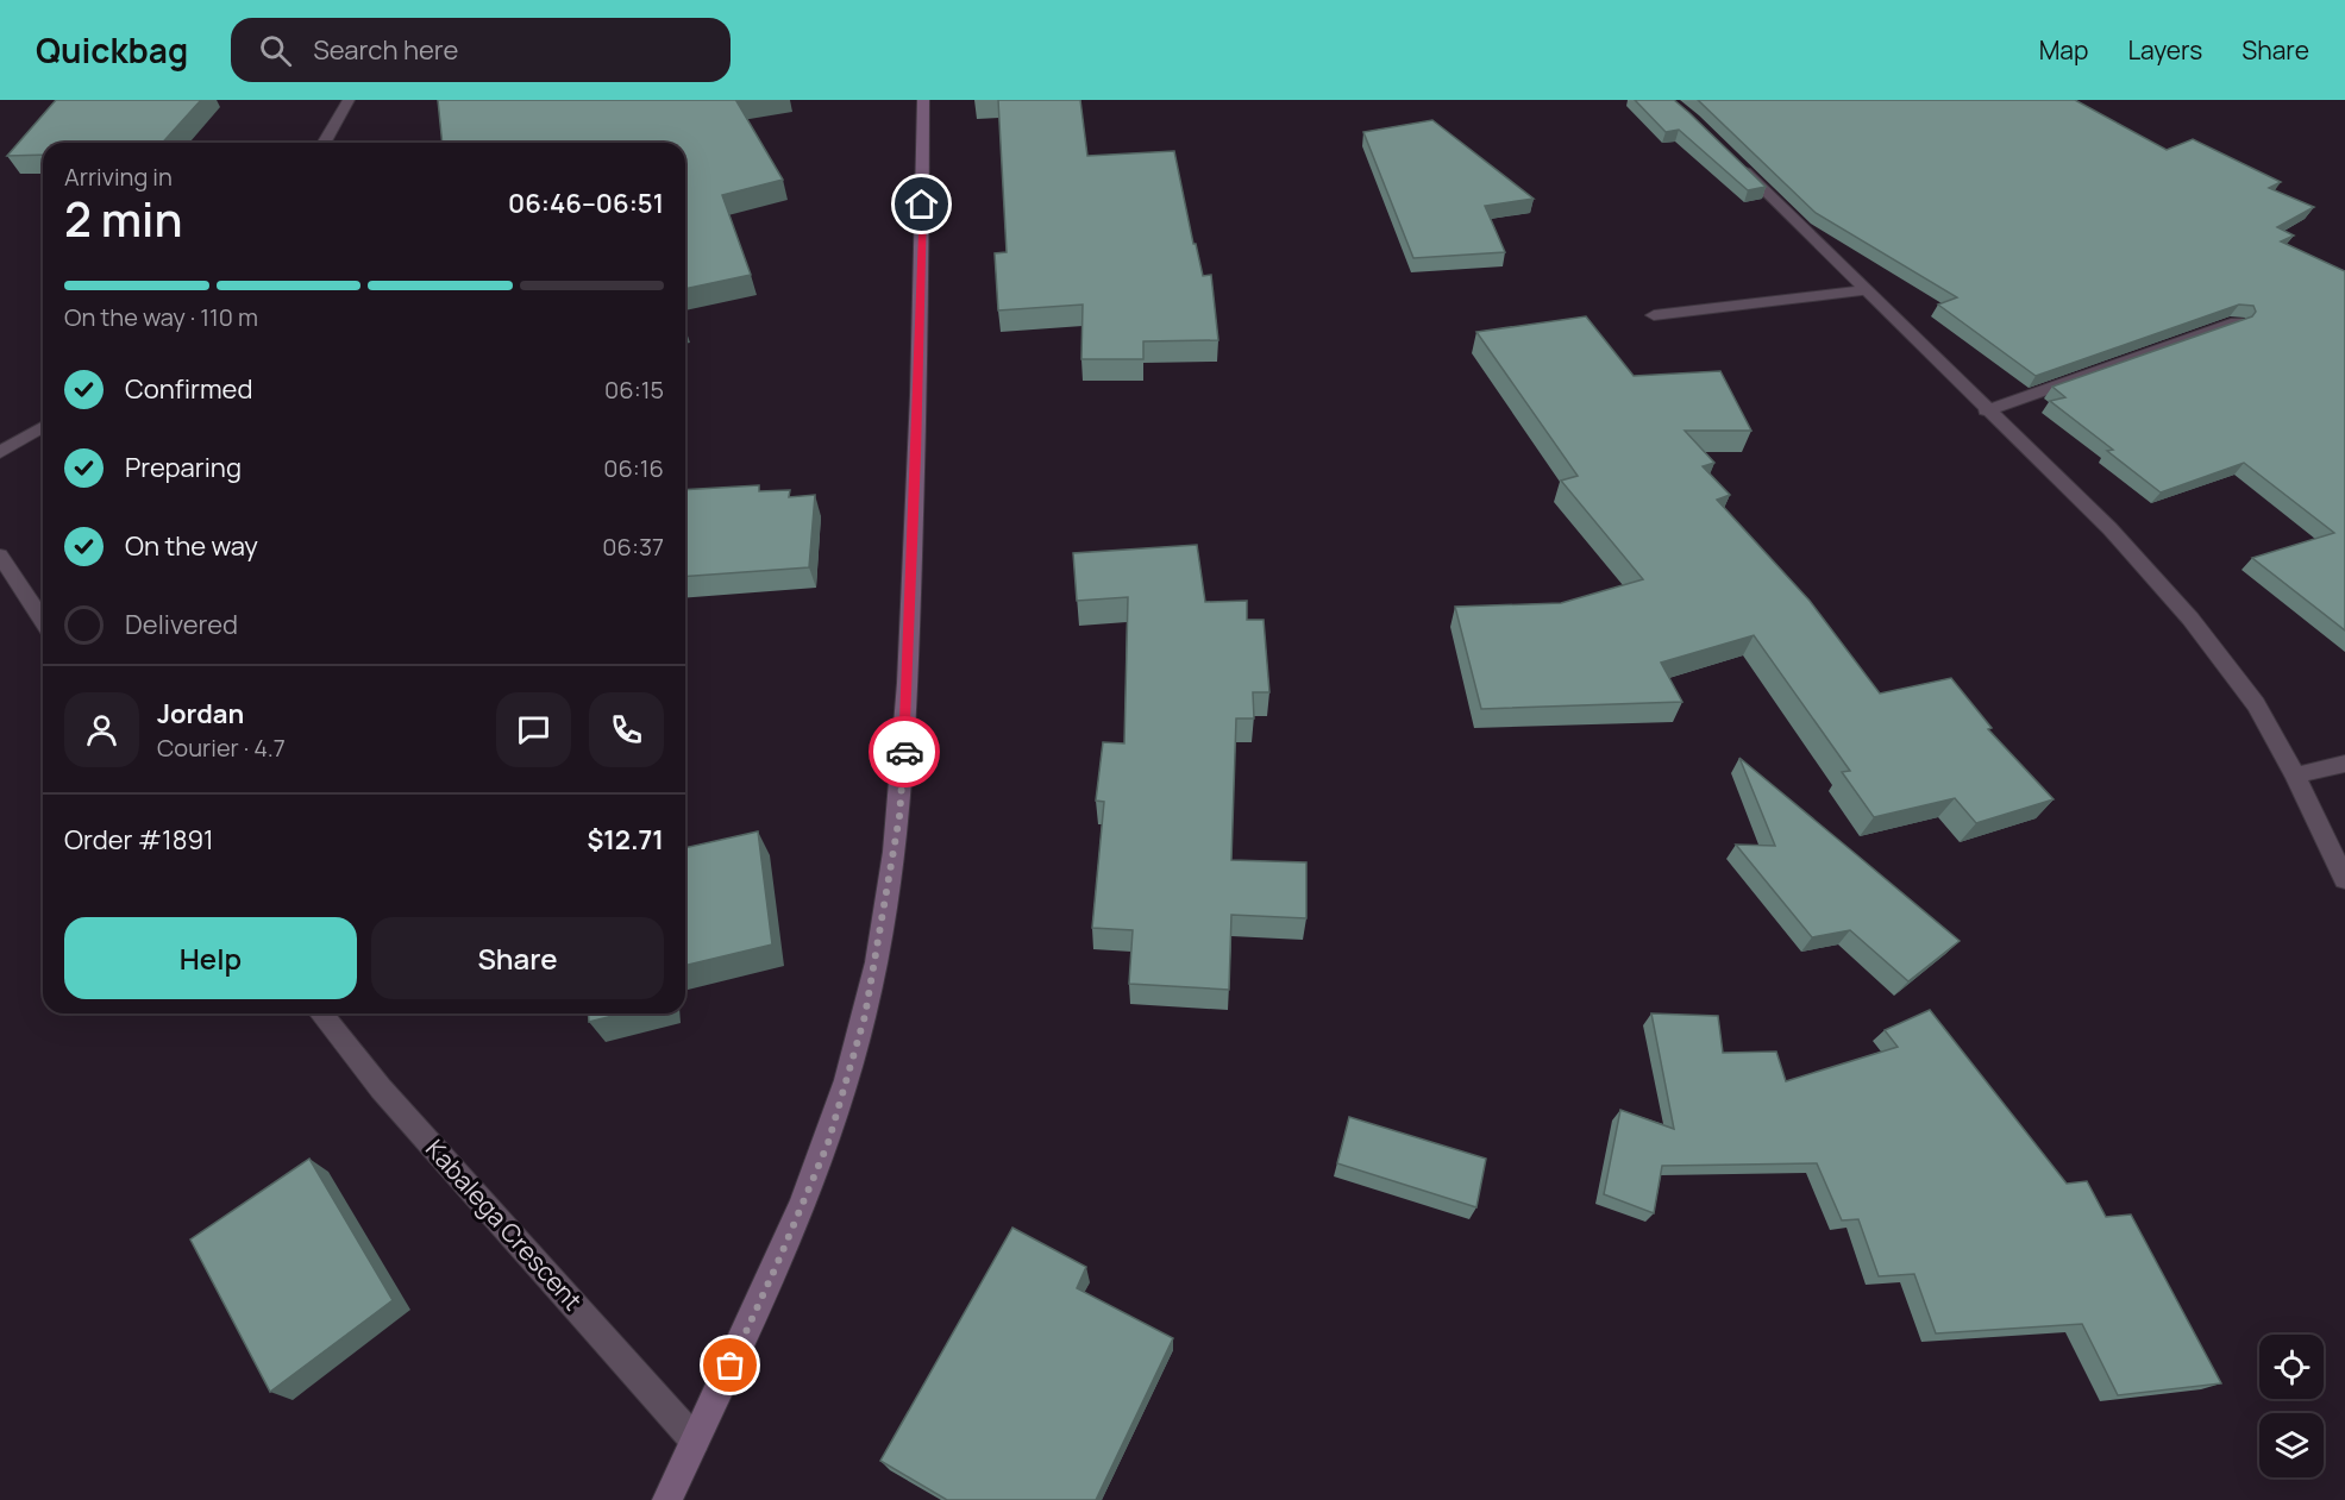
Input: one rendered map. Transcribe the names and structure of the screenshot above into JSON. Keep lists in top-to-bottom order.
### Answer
{
  "streets": {
    "street": ["Kabalega Crescent"]
  },
  "page": {
    "header": "Quickbag",
    "search": "Search here",
    "nav": ["Map", "Layers", "Share"],
    "heading": ["2 min", "Arriving in", "06:46–06:51"],
    "panel": [
      "Jordan",
      "Courier · 4.7",
      "Order #1891",
      "$12.71"
    ],
    "bar": "On the way · 110 m",
    "list": [
      ["Confirmed", "06:15"],
      ["Preparing", "06:16"],
      ["On the way", "06:37"],
      "Delivered"
    ],
    "buttons": ["Help", "Share"]
  }
}
